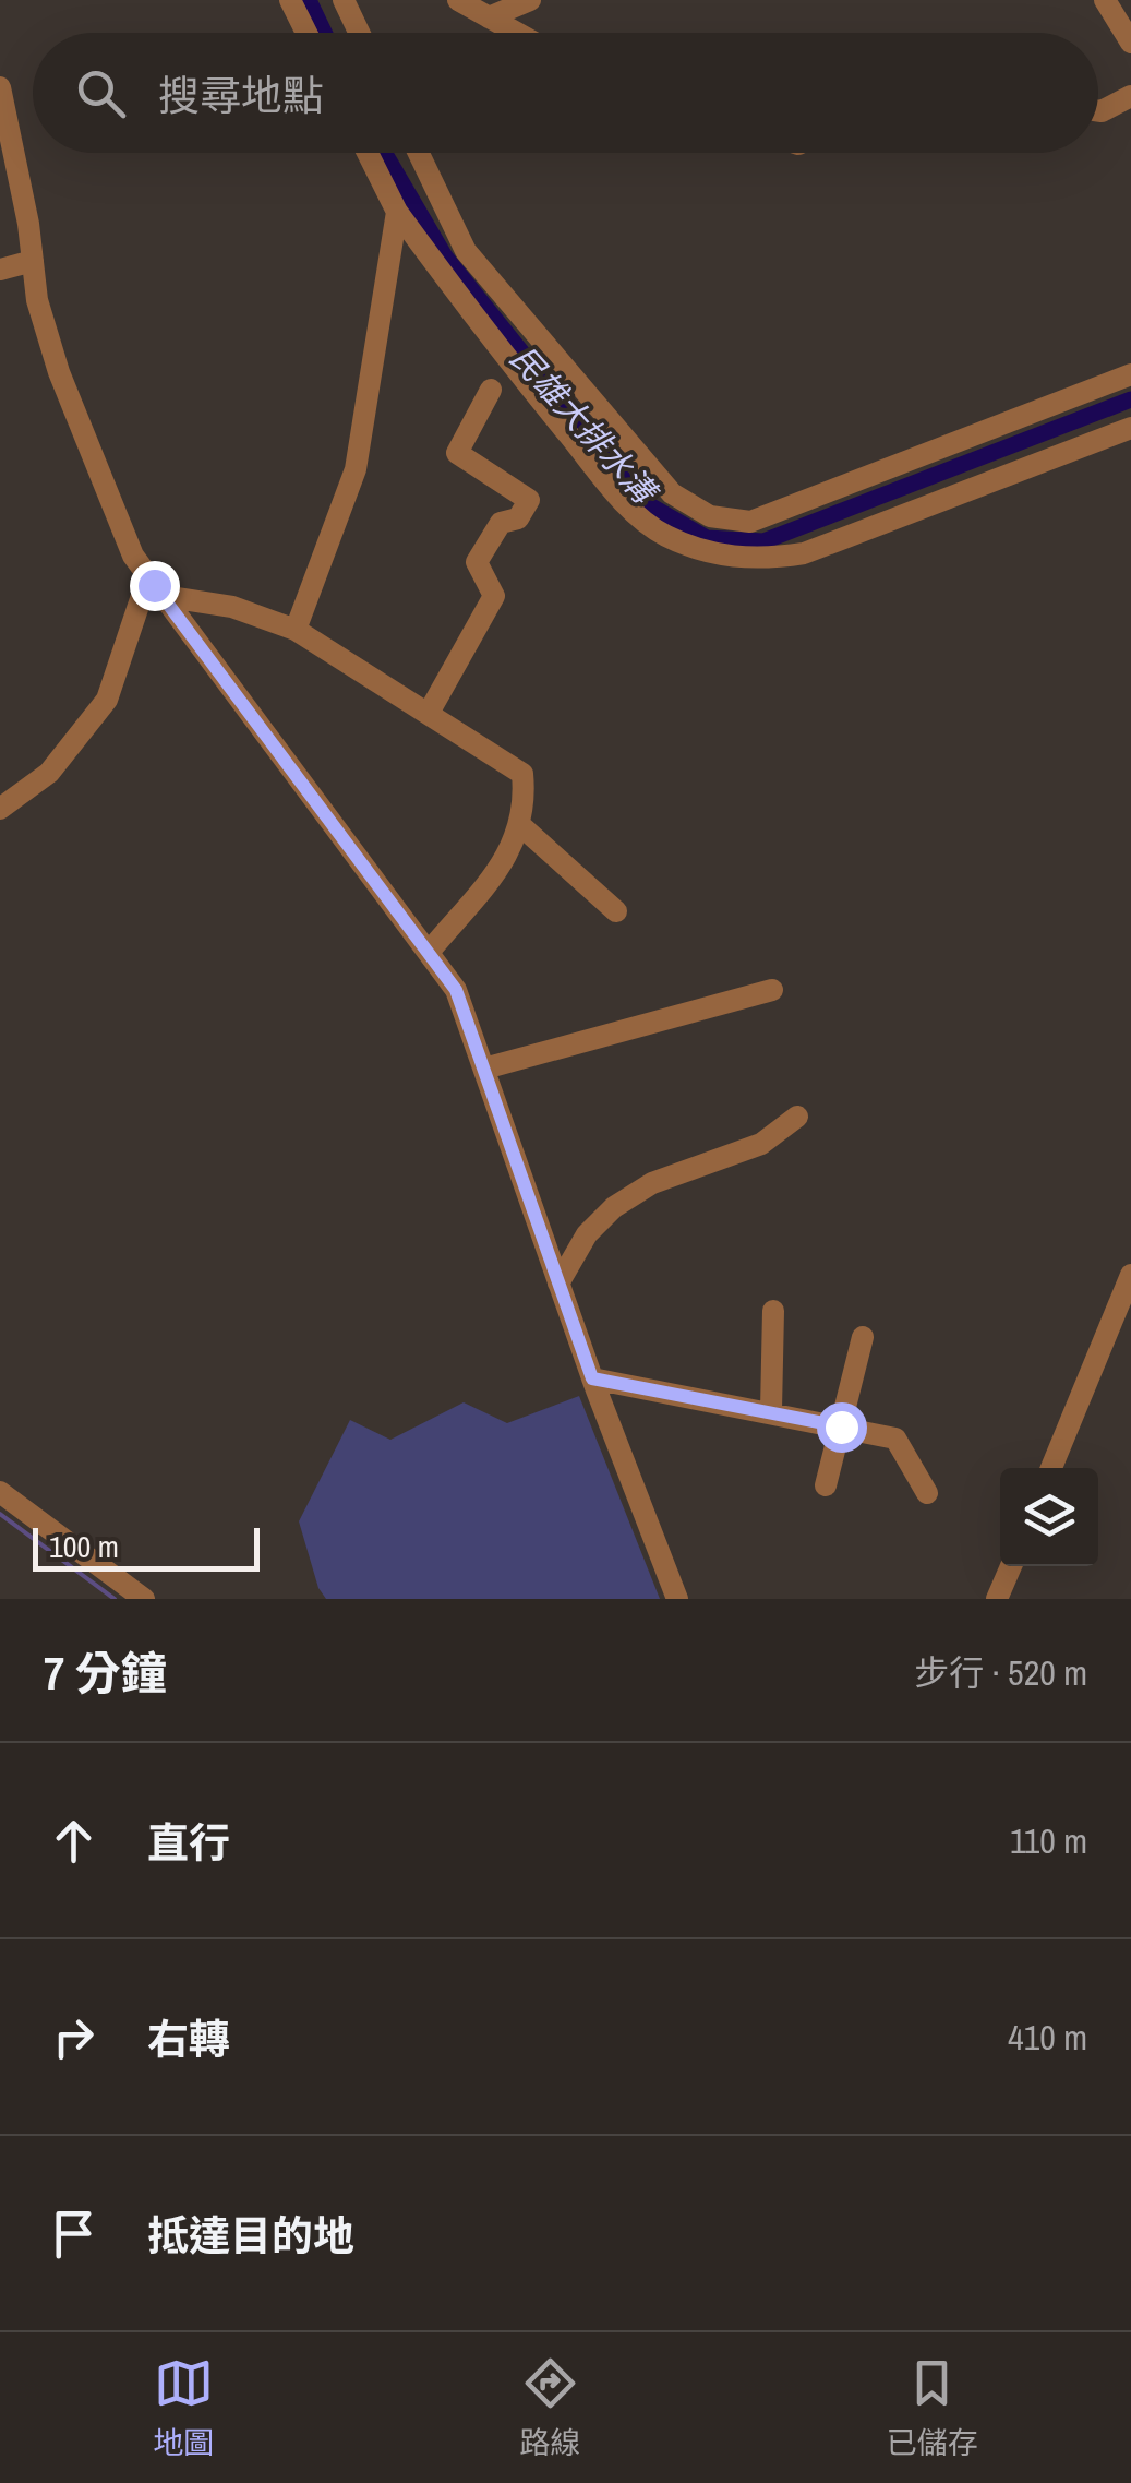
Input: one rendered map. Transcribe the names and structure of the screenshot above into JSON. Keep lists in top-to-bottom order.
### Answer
{
  "water": ["民雄大排水溝"],
  "scale_bar": "100 m",
  "page": {
    "search": "搜尋地點",
    "scale": "100 m",
    "heading": ["7 分鐘", "步行 · 520 m"],
    "list": [
      ["直行", "110 m"],
      ["右轉", "410 m"],
      "抵達目的地"
    ],
    "nav": ["地圖", "路線", "已儲存"]
  }
}
